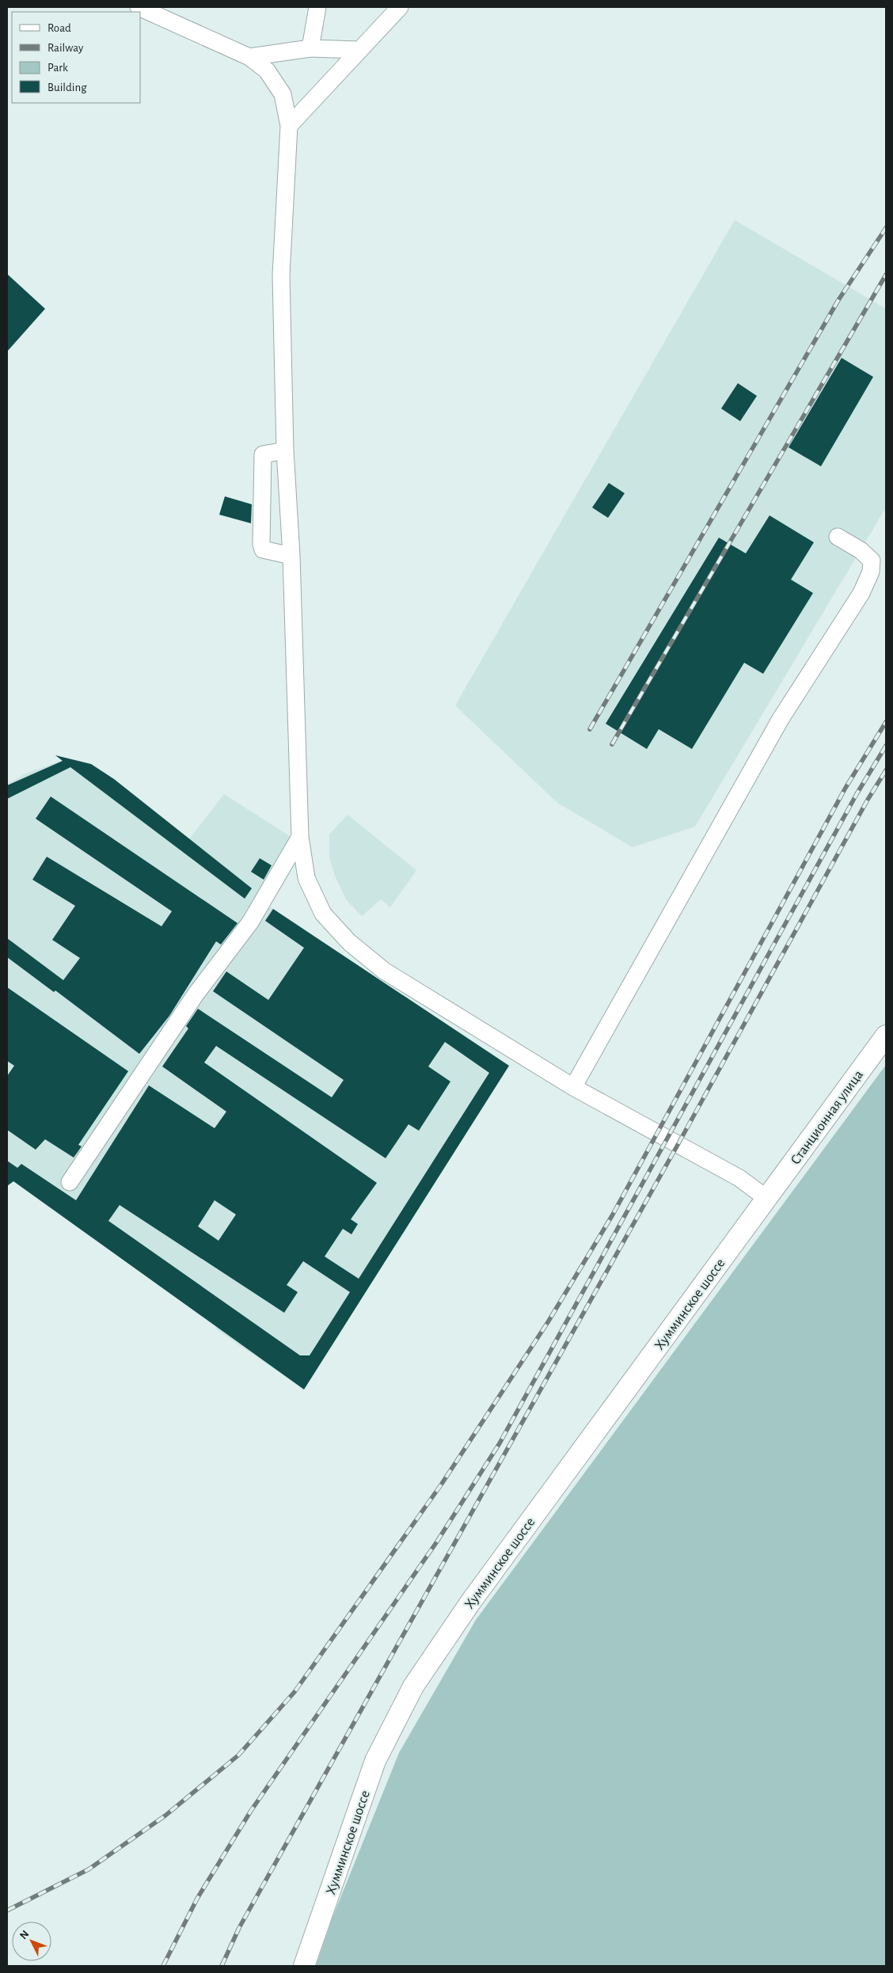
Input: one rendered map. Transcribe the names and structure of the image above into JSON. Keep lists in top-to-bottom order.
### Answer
{
  "streets": {
    "main road": ["Станционная улица", "Хумминское шоссе"]
  },
  "crossings": [
    ["Станционная улица", "Хумминское шоссе"]
  ],
  "legend": [
    "Road",
    "Railway",
    "Park",
    "Building"
  ],
  "north": "top left"
}
